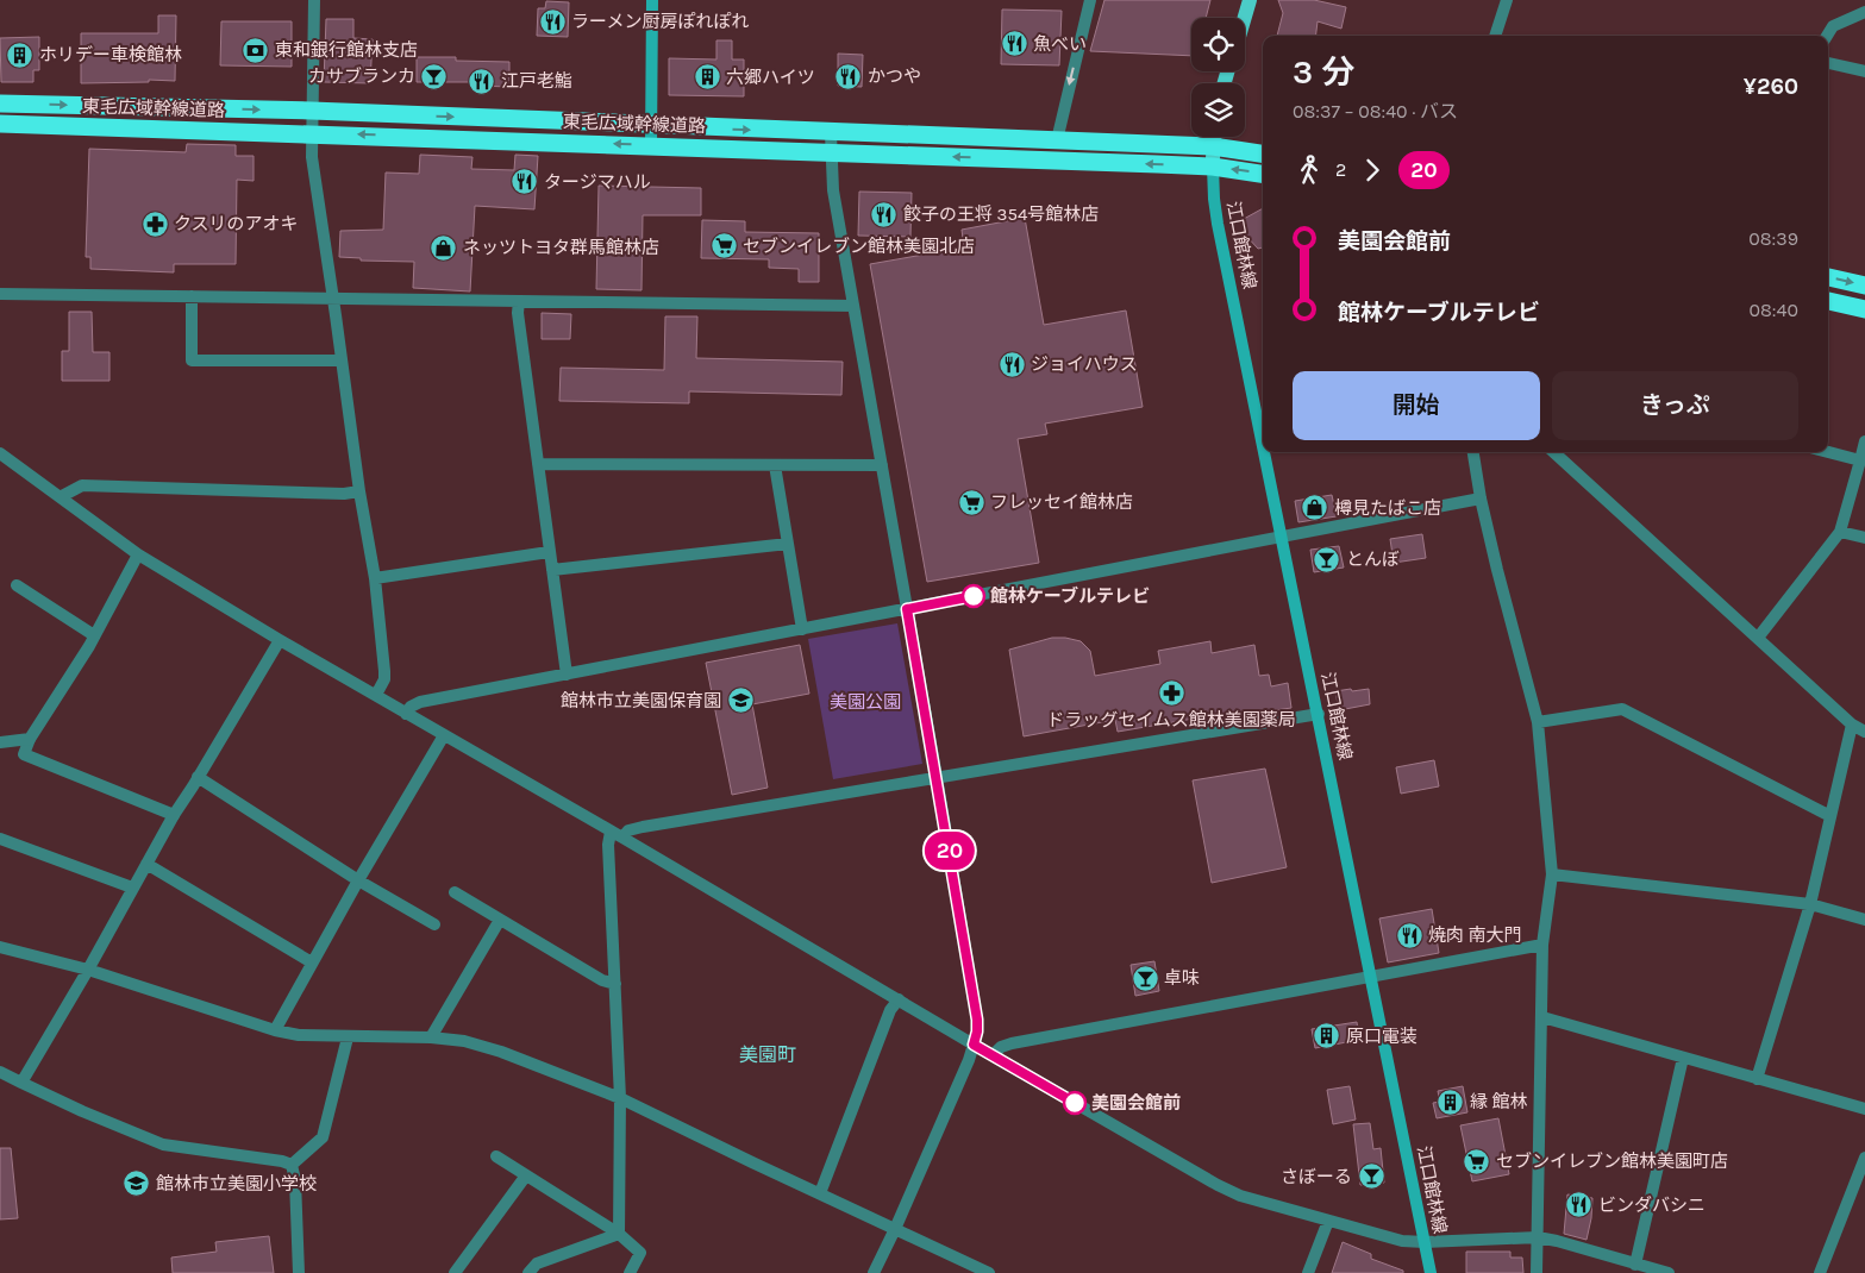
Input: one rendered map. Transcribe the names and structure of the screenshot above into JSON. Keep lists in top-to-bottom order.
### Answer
{
  "streets": {
    "highway": ["東毛広域幹線道路"],
    "main road": ["江口館林線"]
  },
  "crossings": [
    ["東毛広域幹線道路", "江口館林線"]
  ],
  "districts": ["美園町"],
  "parks": ["美園公園"],
  "places": {
    "restaurant": [
      "ラーメン厨房ぽれぽれ",
      "魚べい",
      "かつや",
      "江戸老鮨",
      "タージマハル",
      "餃子の王将 354号館林店",
      "ジョイハウス",
      "焼肉 南大門",
      "ビンダバシニ"
    ],
    "bank": ["東和銀行館林支店"],
    "building": [
      "ホリデー車検館林",
      "六郷ハイツ",
      "原口電装",
      "縁 館林"
    ],
    "bar": [
      "カサブランカ",
      "とんぼ",
      "卓味",
      "さぼーる"
    ],
    "pharmacy": ["クスリのアオキ", "ドラッグセイムス館林美園薬局"],
    "supermarket": ["セブンイレブン館林美園北店", "フレッセイ館林店", "セブンイレブン館林美園町店"],
    "shop": ["ネッツトヨタ群馬館林店", "樽見たばこ店"],
    "other": ["館林ケーブルテレビ", "美園会館前"],
    "school or university": ["館林市立美園保育園", "館林市立美園小学校"]
  },
  "lines": ["bus line 20"],
  "page": {
    "on_map": "20",
    "heading": ["3 分", "08:37 – 08:40 · バス", "¥260"],
    "legs": ["2", "20"],
    "list": [
      {
        "name": "美園会館前",
        "value": "08:39"
      },
      {
        "name": "館林ケーブルテレビ",
        "value": "08:40"
      }
    ],
    "buttons": ["開始", "きっぷ"]
  }
}
